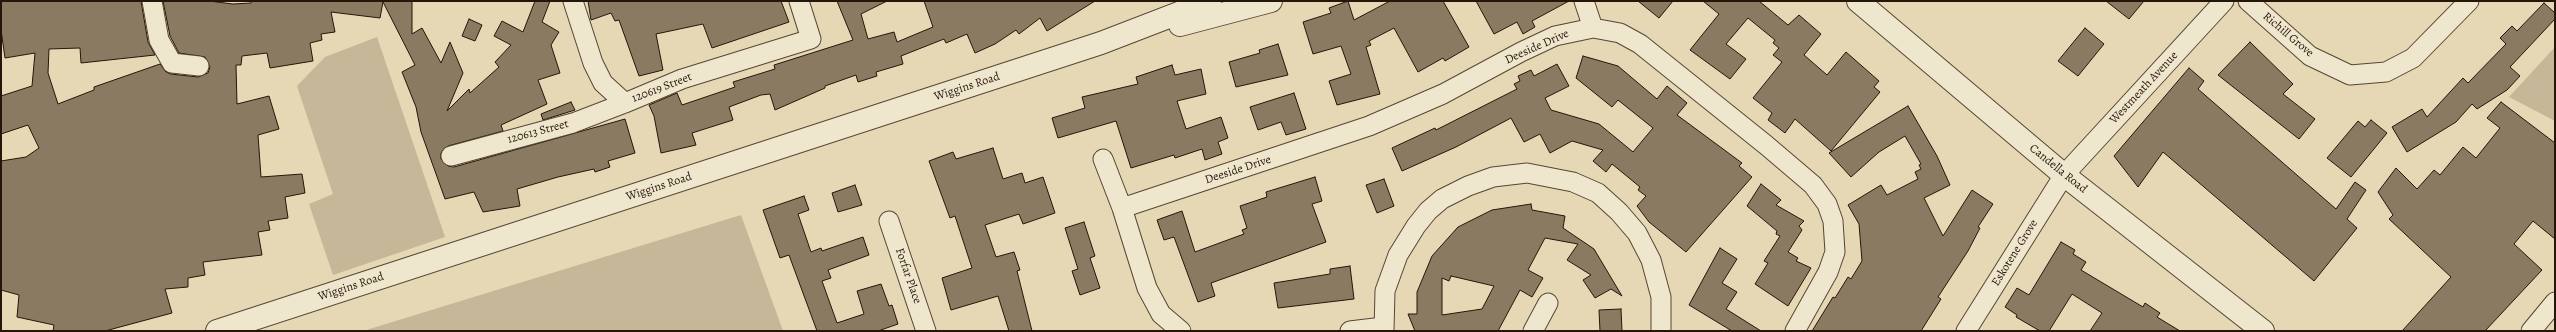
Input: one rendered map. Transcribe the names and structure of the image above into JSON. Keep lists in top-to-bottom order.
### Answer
{
  "streets": {
    "street": [
      "Richill Grove",
      "Deeside Drive",
      "Wiggins Road",
      "120619 Street",
      "Westmeath Avenue",
      "120613 Street",
      "Candella Road",
      "Eskotene Grove",
      "Forfar Place"
    ]
  },
  "crossings": [
    ["120619 Street", "120613 Street"],
    ["Westmeath Avenue", "Candella Road"],
    ["Westmeath Avenue", "Eskotene Grove"],
    ["Candella Road", "Eskotene Grove"]
  ]
}
